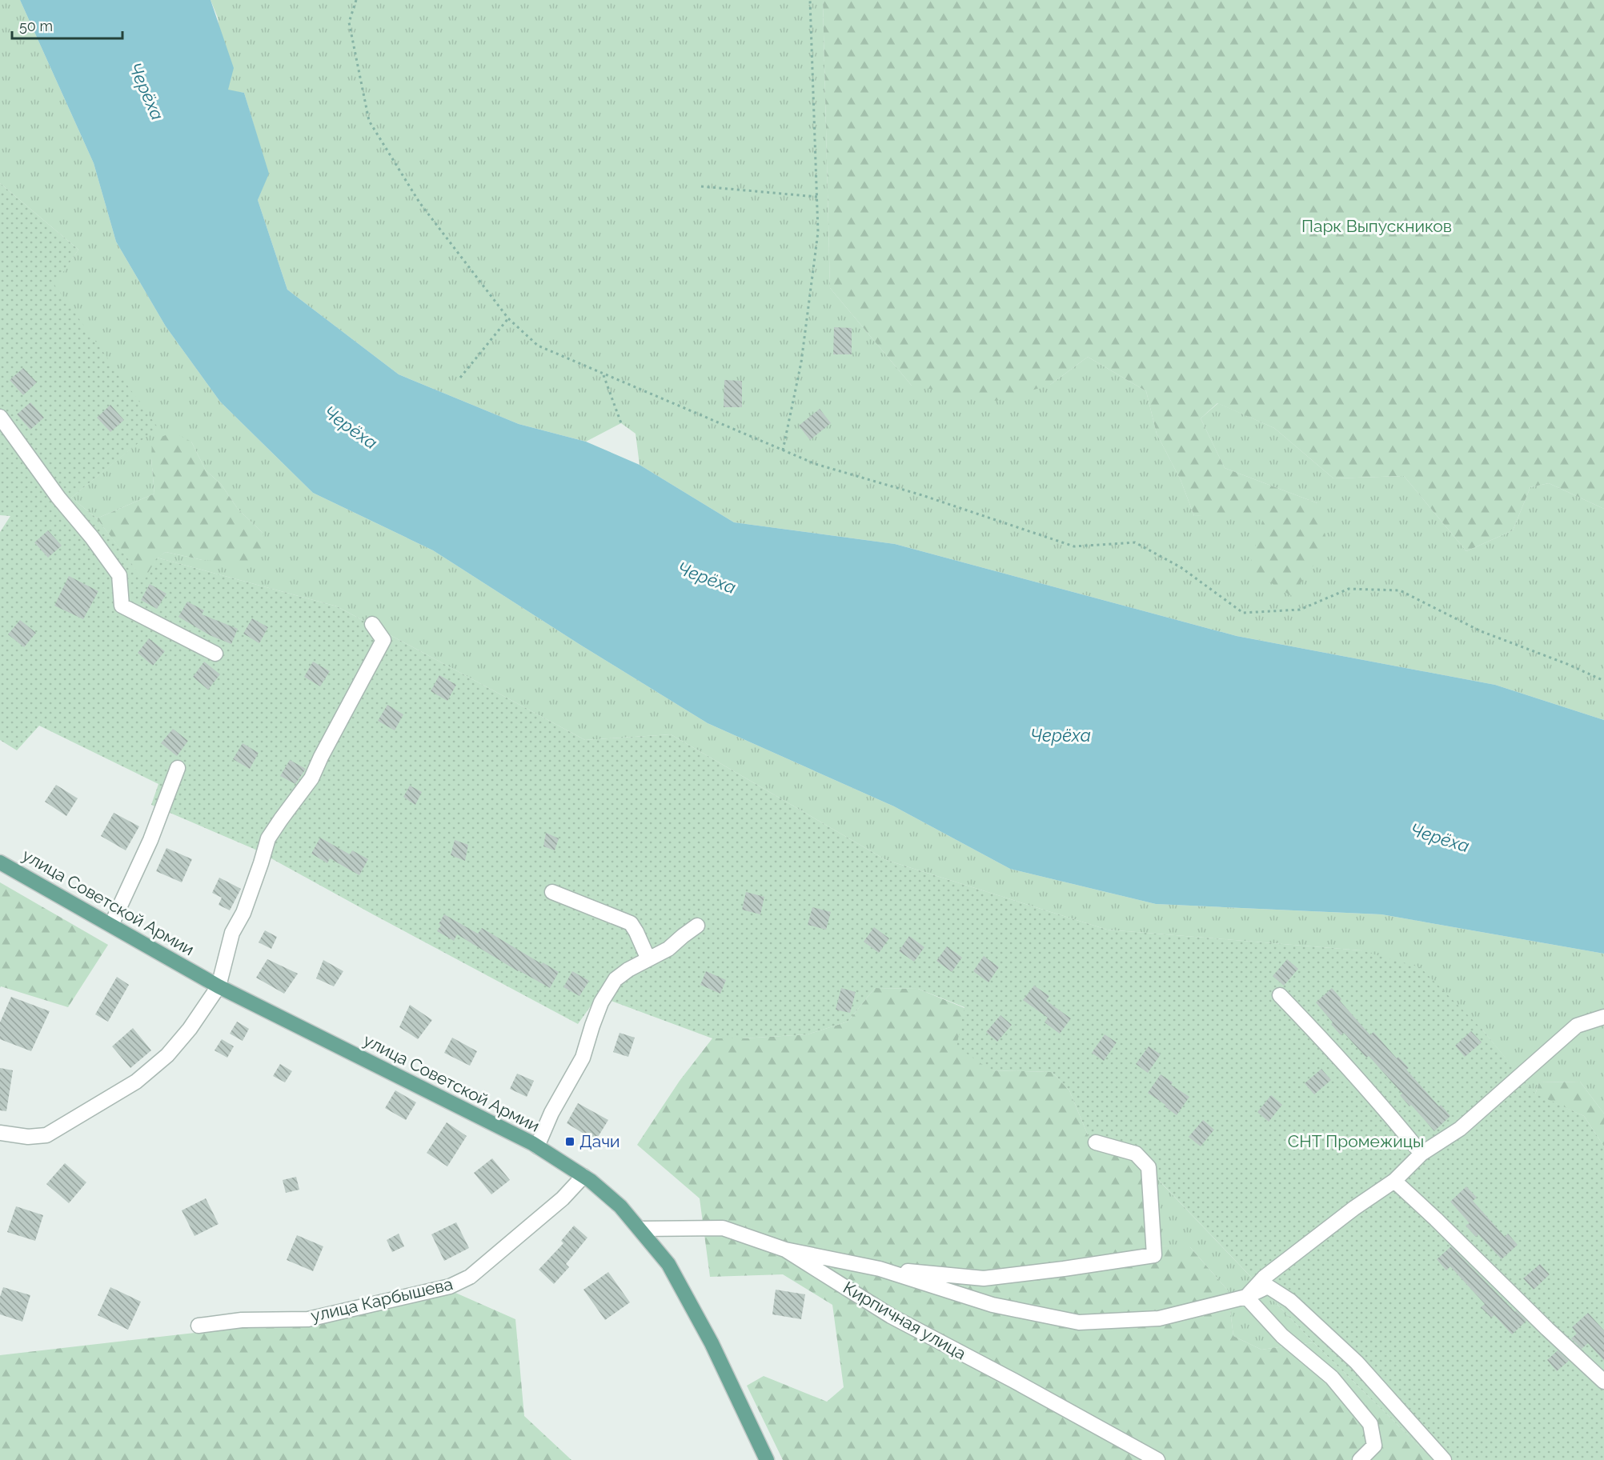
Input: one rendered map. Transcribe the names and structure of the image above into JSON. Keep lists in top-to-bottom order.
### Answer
{
  "streets": {
    "main road": ["улица Советской Армии"],
    "street": ["улица Карбышева", "Кирпичная улица"]
  },
  "crossings": [
    ["улица Советской Армии", "улица Карбышева"],
    ["улица Советской Армии", "Кирпичная улица"]
  ],
  "water": ["Черёха"],
  "parks": ["Парк Выпускников", "СНТ Промежицы"],
  "places": {
    "transit": ["Дачи"]
  },
  "scale_bar": "50 m"
}
